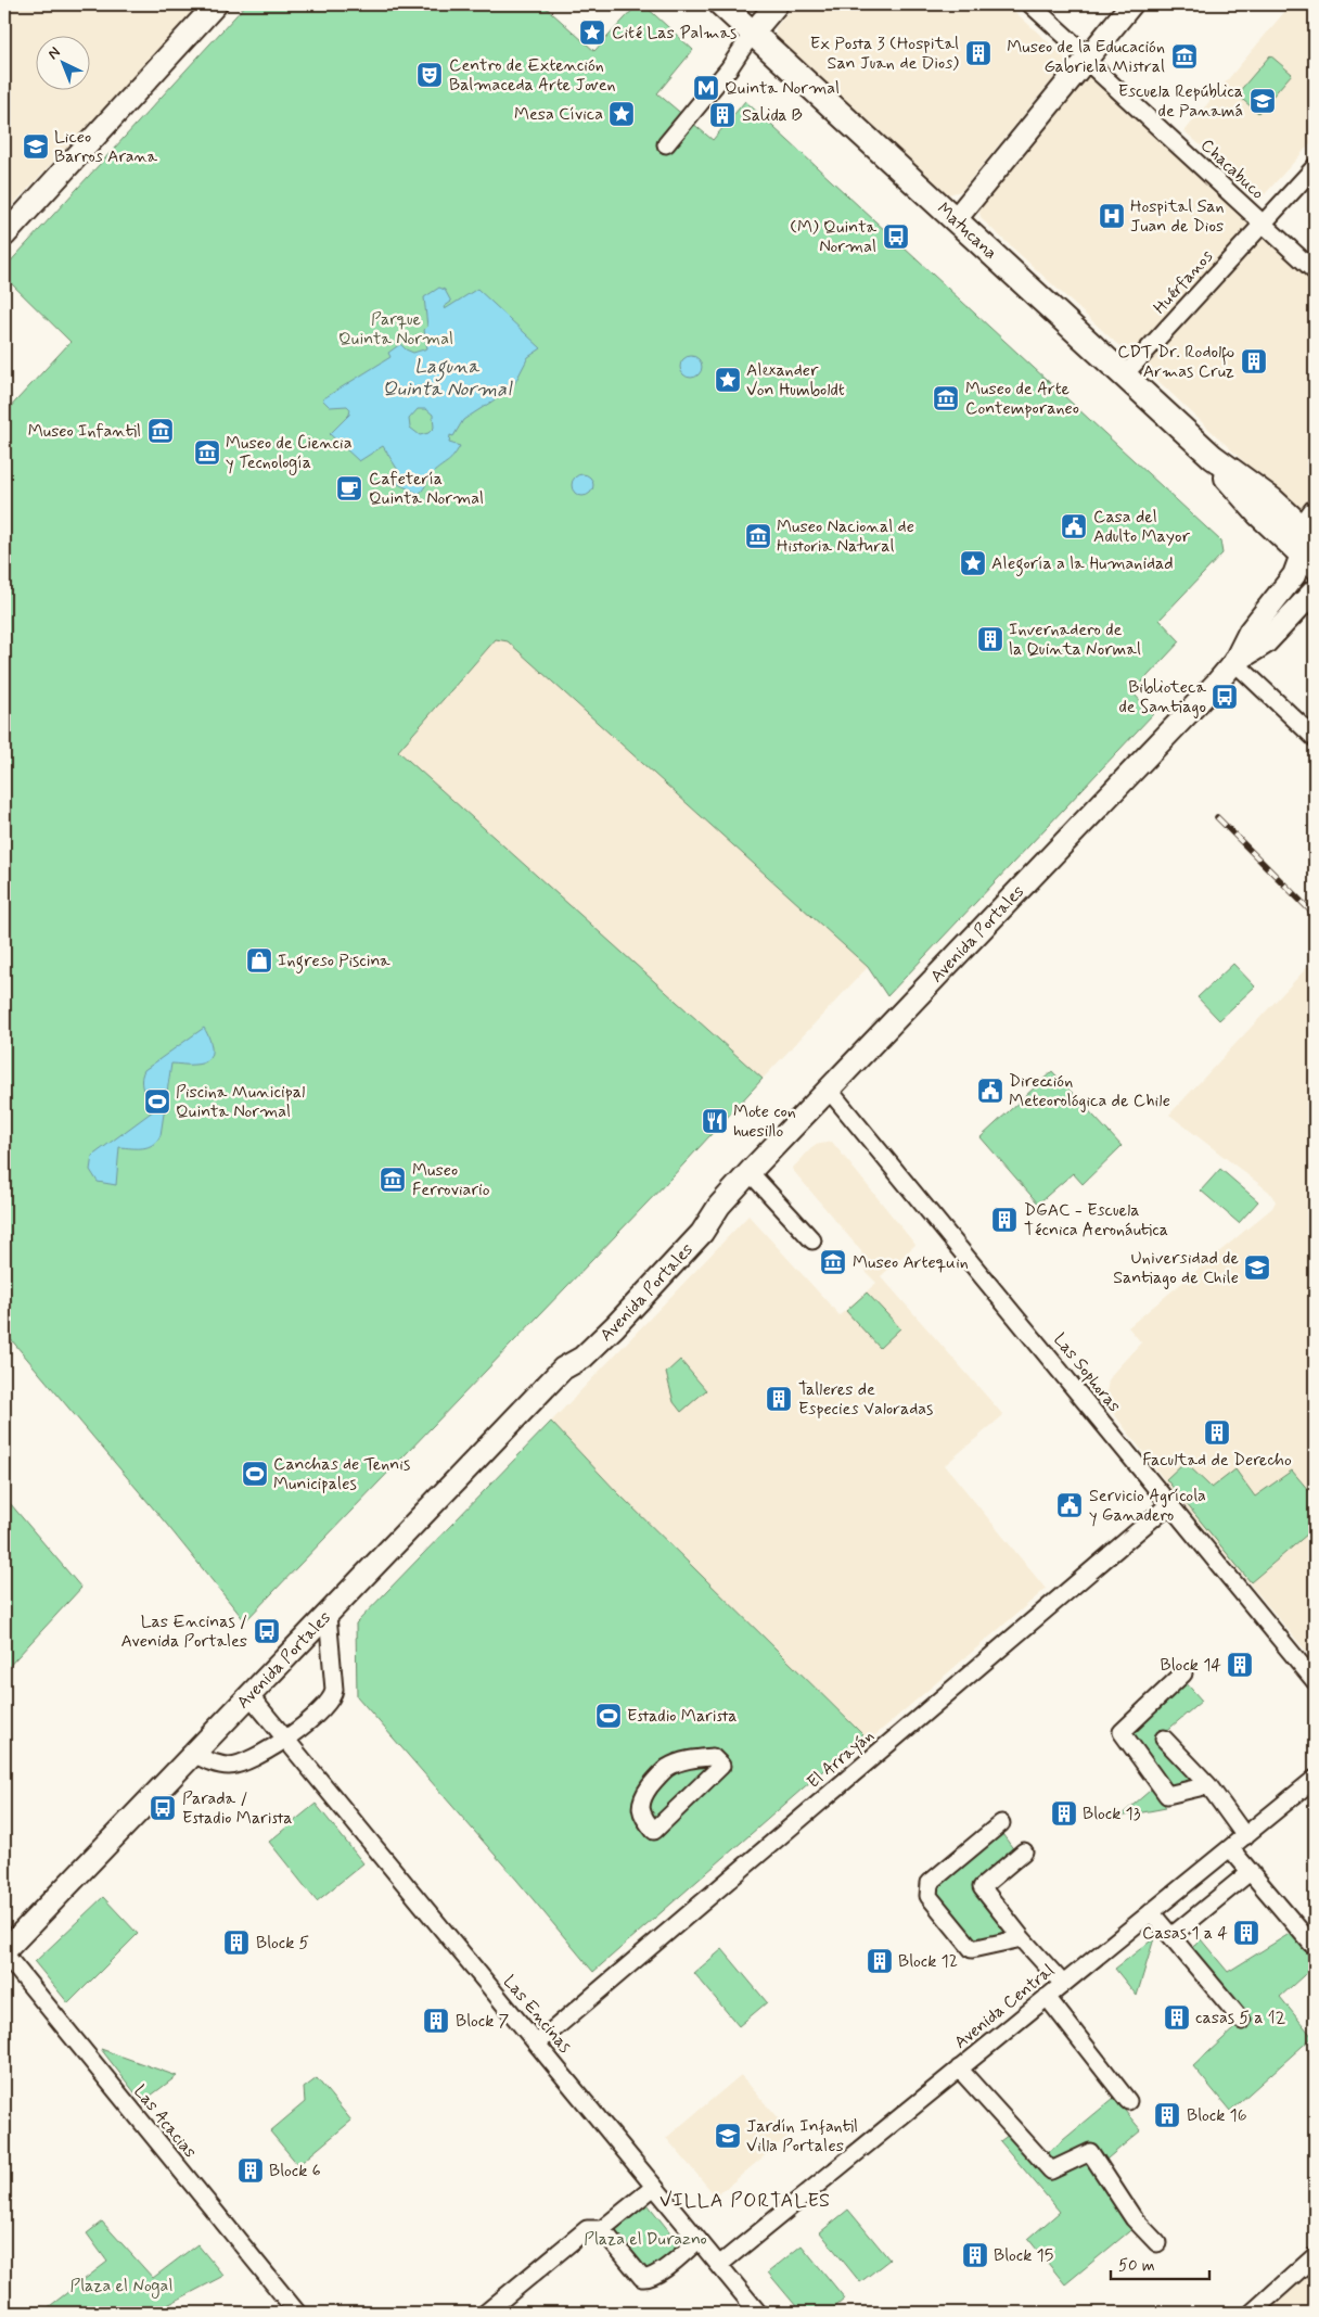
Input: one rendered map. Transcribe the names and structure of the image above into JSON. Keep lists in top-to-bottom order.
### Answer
{
  "streets": {
    "main road": ["Matucana", "Avenida Portales"],
    "street": [
      "Chacabuco",
      "Huérfanos",
      "Las Sophoras",
      "El Arrayán",
      "Avenida Central",
      "Las Encinas",
      "Las Acacias"
    ]
  },
  "crossings": [
    ["Chacabuco", "Huérfanos"],
    ["Matucana", "Huérfanos"],
    ["Matucana", "Avenida Portales"],
    ["Avenida Portales", "Las Sophoras"],
    ["Avenida Portales", "Las Encinas"],
    ["Avenida Portales", "Las Acacias"],
    ["Las Sophoras", "El Arrayán"],
    ["El Arrayán", "Las Encinas"],
    ["Avenida Central", "Las Encinas"]
  ],
  "districts": ["VILLA PORTALES"],
  "water": ["Laguna Quinta Normal"],
  "parks": ["Parque Quinta Normal", "Plaza el Durazno", "Plaza el Nogal"],
  "places": {
    "place": [
      "Cité Las Palmas",
      "Mesa Cívica",
      "Alexander Von Humboldt",
      "Alegoría a la Humanidad"
    ],
    "building": [
      "Ex Posta 3 (Hospital San Juan de Dios)",
      "Salida B",
      "CDT Dr. Rodolfo Armas Cruz",
      "Invernadero de la Quinta Normal",
      "DGAC - Escuela Técnica Aeronáutica",
      "Talleres de Especies Valoradas",
      "Facultad de Derecho",
      "Block 14",
      "Block 13",
      "Casas 1 a 4",
      "Block 5",
      "Block 12",
      "casas 5 a 12",
      "Block 7",
      "Block 16",
      "Block 6",
      "Block 15"
    ],
    "museum": [
      "Museo de la Educación Gabriela Mistral",
      "Museo de Arte Contemporaneo",
      "Museo Infantil",
      "Museo de Ciencia y Tecnología",
      "Museo Nacional de Historia Natural",
      "Museo Ferroviario",
      "Museo Artequin"
    ],
    "theatre": ["Centro de Extención Balmaceda Arte Joven"],
    "metro station": ["Quinta Normal"],
    "school or university": [
      "Escuela República de Panamá",
      "Liceo Barros Arana",
      "Universidad de Santiago de Chile",
      "Jardín Infantil Villa Portales"
    ],
    "hospital": ["Hospital San Juan de Dios"],
    "bus stop": [
      "(M) Quinta Normal",
      "Biblioteca de Santiago",
      "Las Encinas / Avenida Portales",
      "Parada / Estadio Marista"
    ],
    "cafe": ["Cafetería Quinta Normal"],
    "public building": ["Casa del Adulto Mayor", "Dirección Meteorológica de Chile", "Servicio Agrícola y Ganadero"],
    "shop": ["Ingreso Piscina"],
    "sports": ["Piscina Municipal Quinta Normal", "Canchas de Tennis Municipales", "Estadio Marista"],
    "restaurant": ["Mote con huesillo"]
  },
  "scale_bar": "50 m",
  "north": "top left"
}
